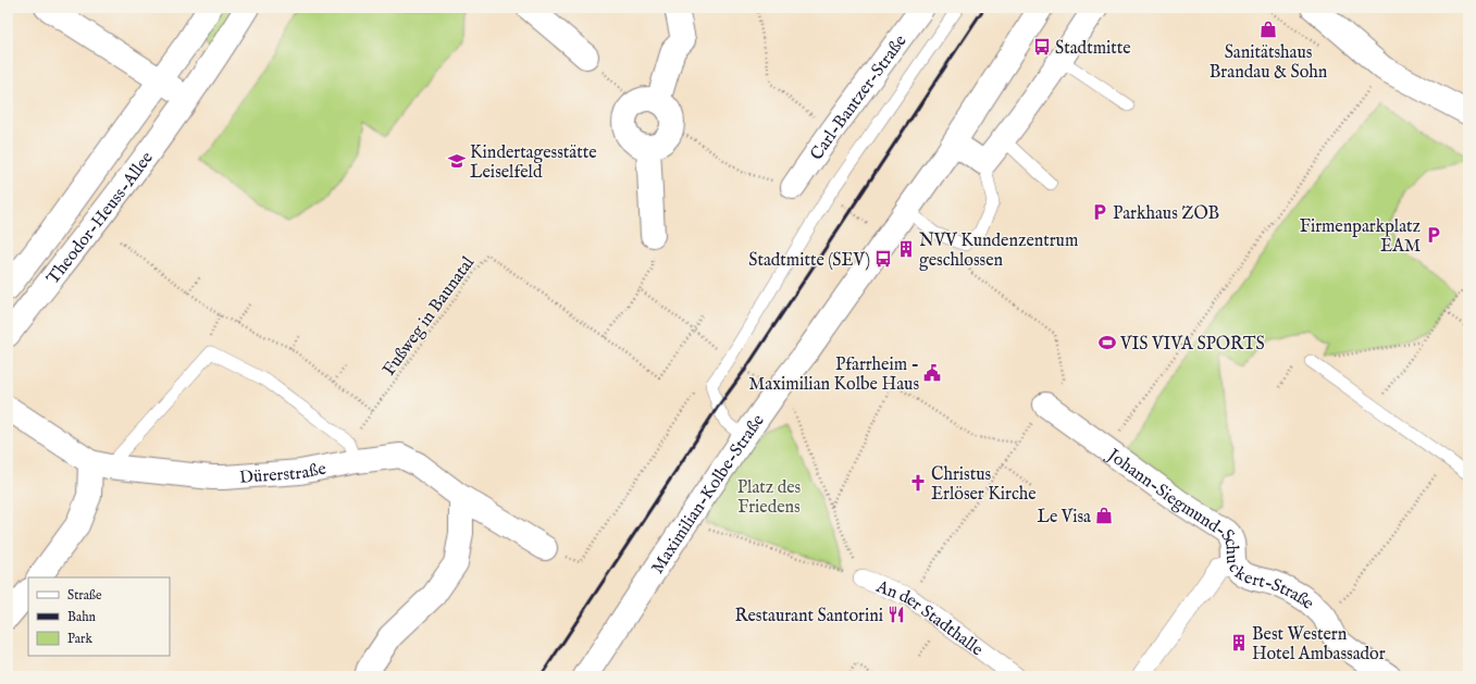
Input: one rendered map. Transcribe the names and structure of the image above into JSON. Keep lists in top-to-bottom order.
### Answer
{
  "streets": {
    "street": [
      "Carl-Bantzer-Straße",
      "Theodor-Heuss-Allee",
      "Dürerstraße",
      "Maximilian-Kolbe-Straße",
      "Johann-Siegmund-Schuckert-Straße",
      "An der Stadthalle"
    ],
    "path": ["Fußweg in Baunatal"]
  },
  "crossings": [
    ["Fußweg in Baunatal", "Dürerstraße"]
  ],
  "parks": ["Platz des Friedens"],
  "places": {
    "shop": ["Sanitätshaus Brandau & Sohn", "Le Visa"],
    "bus stop": ["Stadtmitte", "Stadtmitte (SEV)"],
    "school or university": ["Kindertagesstätte Leiselfeld"],
    "parking": ["Parkhaus ZOB", "Firmenparkplatz EAM"],
    "building": ["NVV Kundenzentrum geschlossen", "Best Western Hotel Ambassador"],
    "sports": ["VIS VIVA SPORTS"],
    "public building": ["Pfarrheim - Maximilian Kolbe Haus"],
    "church": ["Christus Erlöser Kirche"],
    "restaurant": ["Restaurant Santorini"]
  },
  "legend": ["Straße", "Bahn", "Park"]
}
